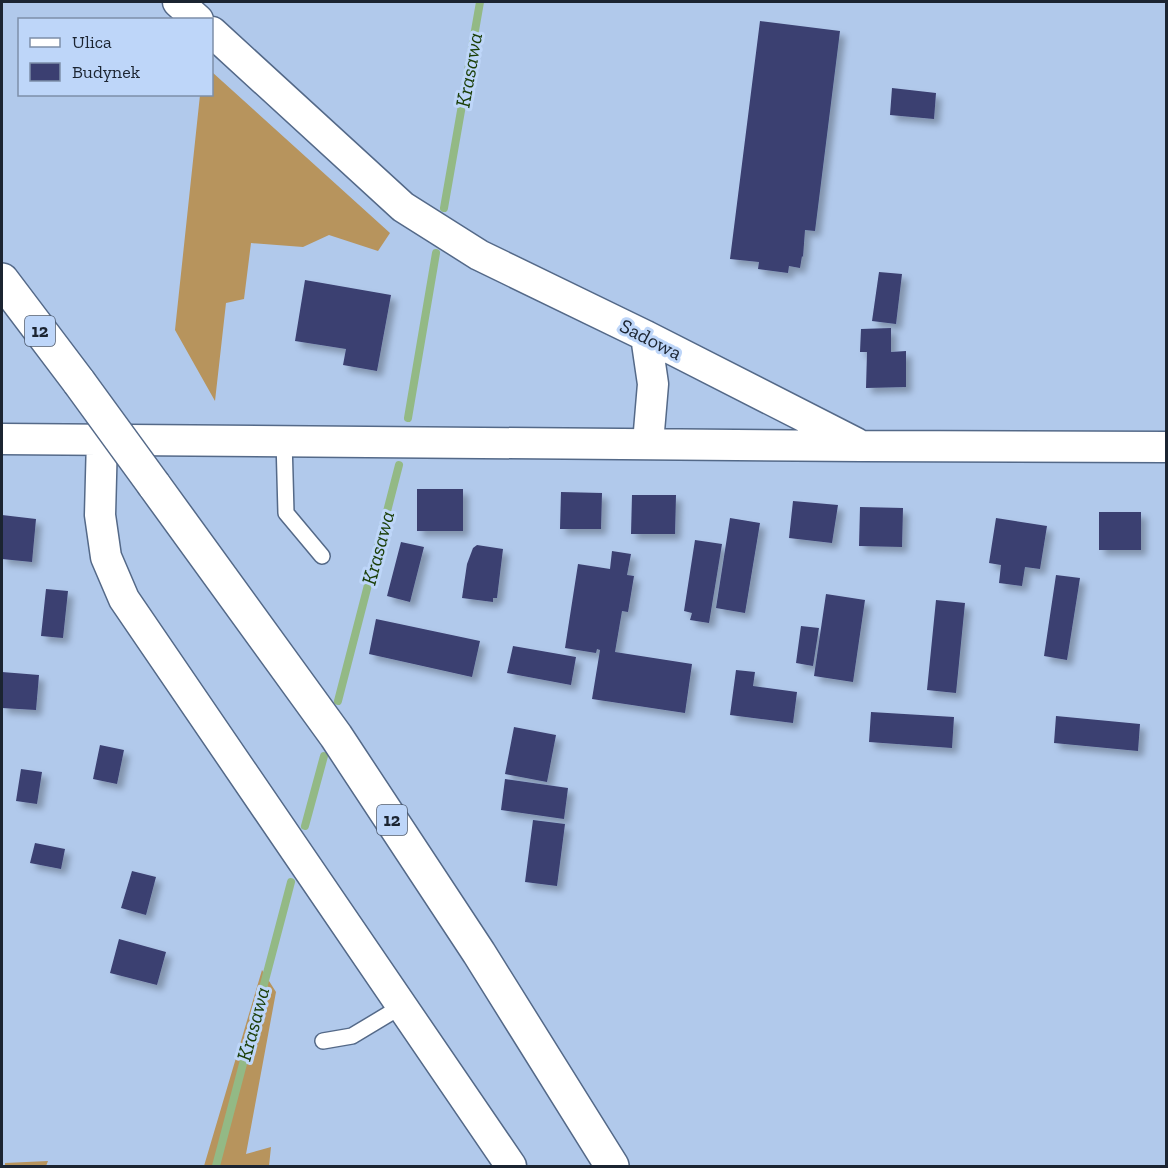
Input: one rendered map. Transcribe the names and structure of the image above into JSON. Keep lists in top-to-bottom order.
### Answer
{
  "streets": {
    "highway": ["12"],
    "street": ["Sadowa"]
  },
  "water": ["Krasawa"],
  "legend": ["Ulica", "Budynek"]
}
